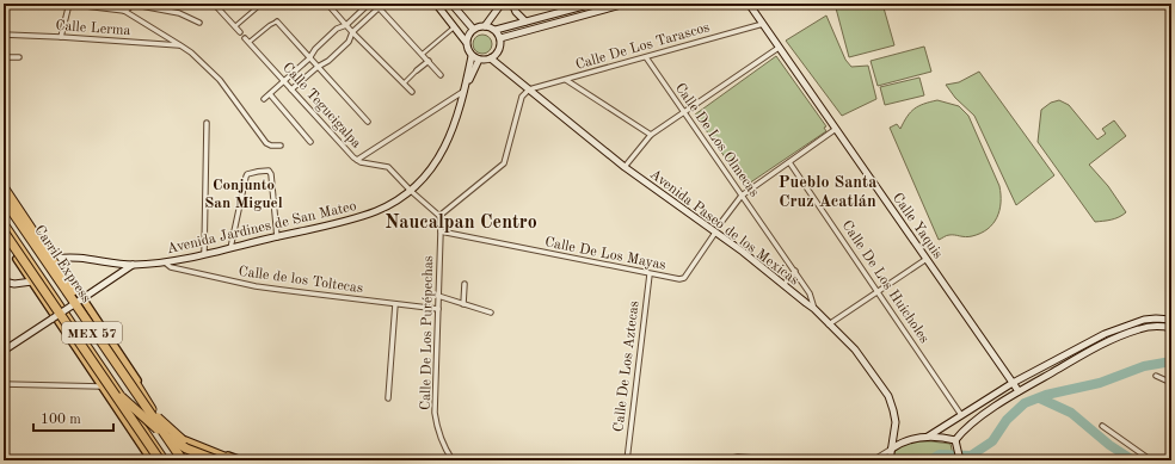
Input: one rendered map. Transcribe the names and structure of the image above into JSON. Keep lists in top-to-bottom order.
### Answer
{
  "streets": {
    "highway": ["Carril Express", "MEX 57"],
    "main road": ["Calle Yaquis", "Avenida Jardines de San Mateo", "Avenida Paseo de los Mexicas"],
    "street": [
      "Calle Lerma",
      "Calle De Los Tarascos",
      "Calle Tegucigalpa",
      "Calle De Los Olmecas",
      "Calle De Los Mayas",
      "Calle de los Toltecas",
      "Calle De Los Huicholes",
      "Calle De Los Purépechas",
      "Calle De Los Aztecas"
    ]
  },
  "crossings": [
    ["Calle De Los Tarascos", "Calle De Los Olmecas"],
    ["Calle De Los Tarascos", "Calle Yaquis"],
    ["Calle De Los Tarascos", "Avenida Paseo de los Mexicas"],
    ["Calle Tegucigalpa", "Avenida Jardines de San Mateo"],
    ["Calle Tegucigalpa", "Calle De Los Purépechas"],
    ["Calle De Los Olmecas", "Avenida Paseo de los Mexicas"],
    ["Avenida Jardines de San Mateo", "Calle de los Toltecas"],
    ["Avenida Paseo de los Mexicas", "Calle De Los Mayas"],
    ["Calle De Los Mayas", "Calle De Los Purépechas"],
    ["Calle De Los Mayas", "Calle De Los Aztecas"],
    ["Carril Express", "MEX 57"],
    ["Calle de los Toltecas", "Calle De Los Purépechas"]
  ],
  "districts": ["Pueblo Santa Cruz Acatlán", "Conjunto San Miguel", "Naucalpan Centro"],
  "scale_bar": "100 m"
}
